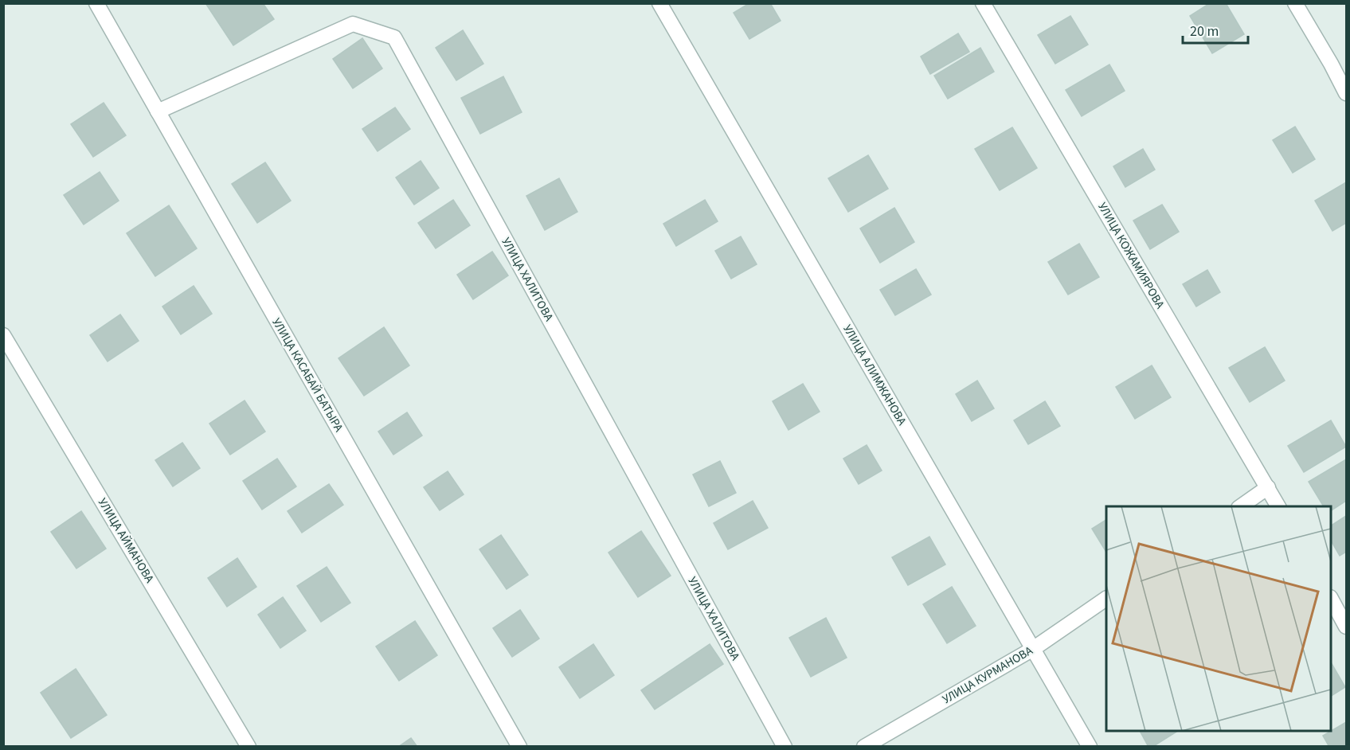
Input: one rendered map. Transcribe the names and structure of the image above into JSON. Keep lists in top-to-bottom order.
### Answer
{
  "streets": {
    "street": [
      "УЛИЦА КОЖАМИЯРОВА",
      "УЛИЦА ХАЛИТОВА",
      "УЛИЦА КАСАБАЙ БАТЫРА",
      "УЛИЦА АЛИМЖАНОВА",
      "УЛИЦА АЙМАНОВА",
      "УЛИЦА КУРМАНОВА"
    ]
  },
  "crossings": [
    ["УЛИЦА ХАЛИТОВА", "УЛИЦА КАСАБАЙ БАТЫРА"],
    ["УЛИЦА АЛИМЖАНОВА", "УЛИЦА КУРМАНОВА"]
  ],
  "scale_bar": "20 m"
}
